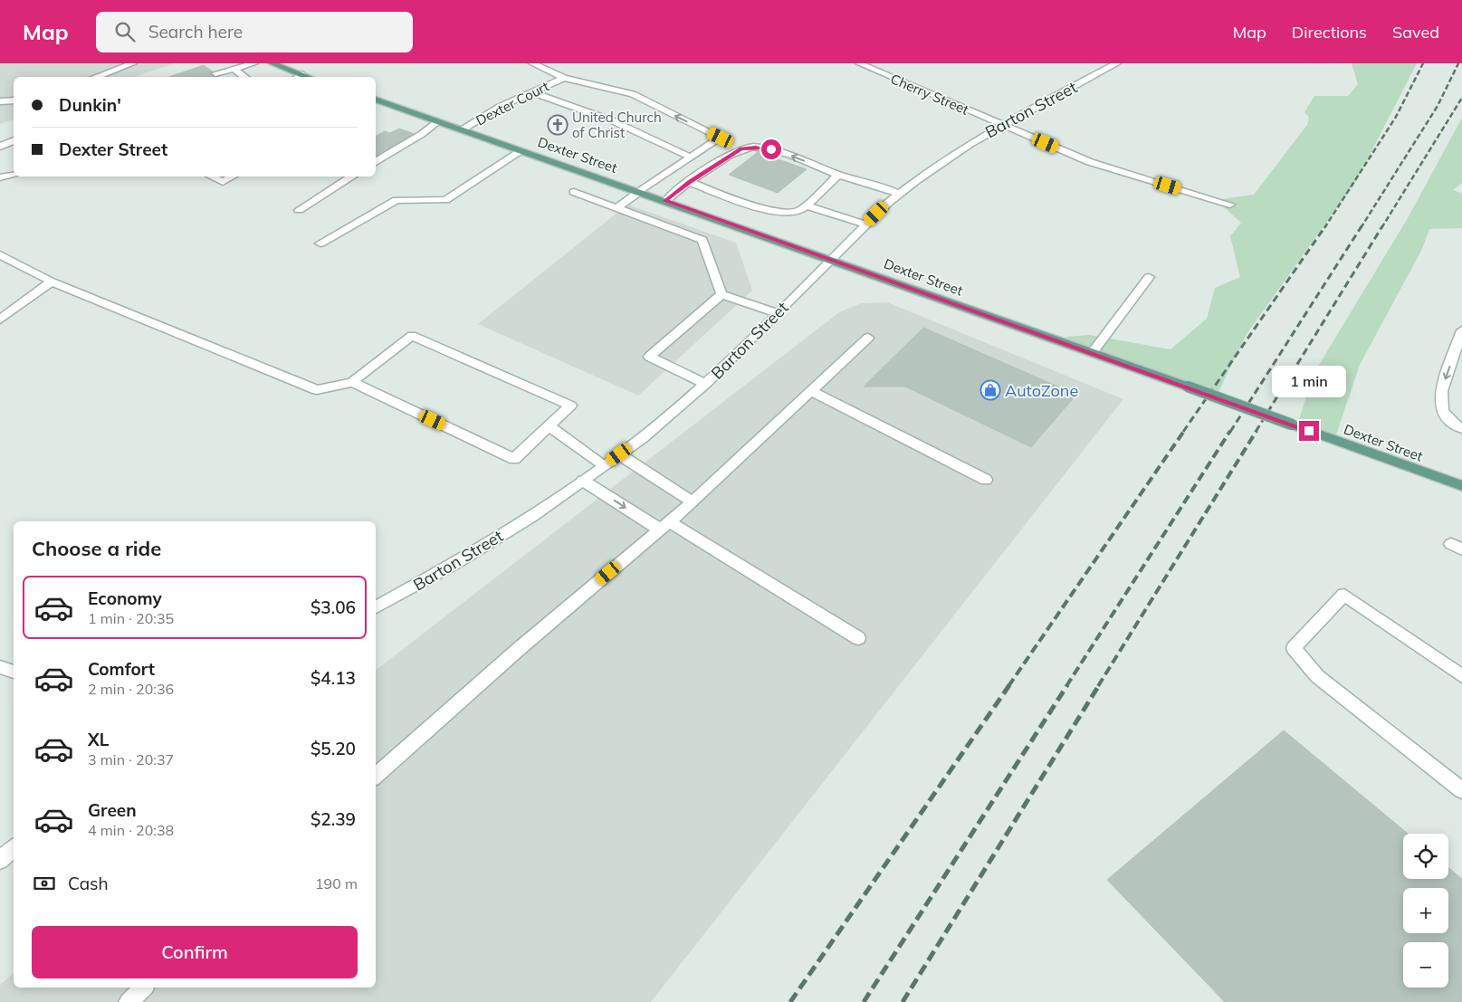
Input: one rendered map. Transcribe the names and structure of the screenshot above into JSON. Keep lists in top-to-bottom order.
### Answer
{
  "streets": {
    "main road": [
      "Cherry Street",
      "Dexter Court",
      "Barton Street",
      "Dexter Street"
    ]
  },
  "crossings": [
    ["Cherry Street", "Barton Street"],
    ["Dexter Court", "Dexter Street"],
    ["Barton Street", "Dexter Street"]
  ],
  "places": {
    "church": ["United Church of Christ"],
    "shop": ["AutoZone"]
  },
  "page": {
    "header": "Map",
    "search": "Search here",
    "nav": ["Map", "Directions", "Saved"],
    "banner": ["Dunkin'", "Dexter Street"],
    "bubble": "1 min",
    "heading": "Choose a ride",
    "list": [
      {
        "name": "Economy",
        "note": "1 min · 20:35",
        "value": "$3.06"
      },
      {
        "name": "Comfort",
        "note": "2 min · 20:36",
        "value": "$4.13"
      },
      {
        "name": "XL",
        "note": "3 min · 20:37",
        "value": "$5.20"
      },
      {
        "name": "Green",
        "note": "4 min · 20:38",
        "value": "$2.39"
      }
    ],
    "map_buttons": ["+", "−"],
    "pay": ["Cash", "190 m"],
    "buttons": "Confirm"
  }
}
